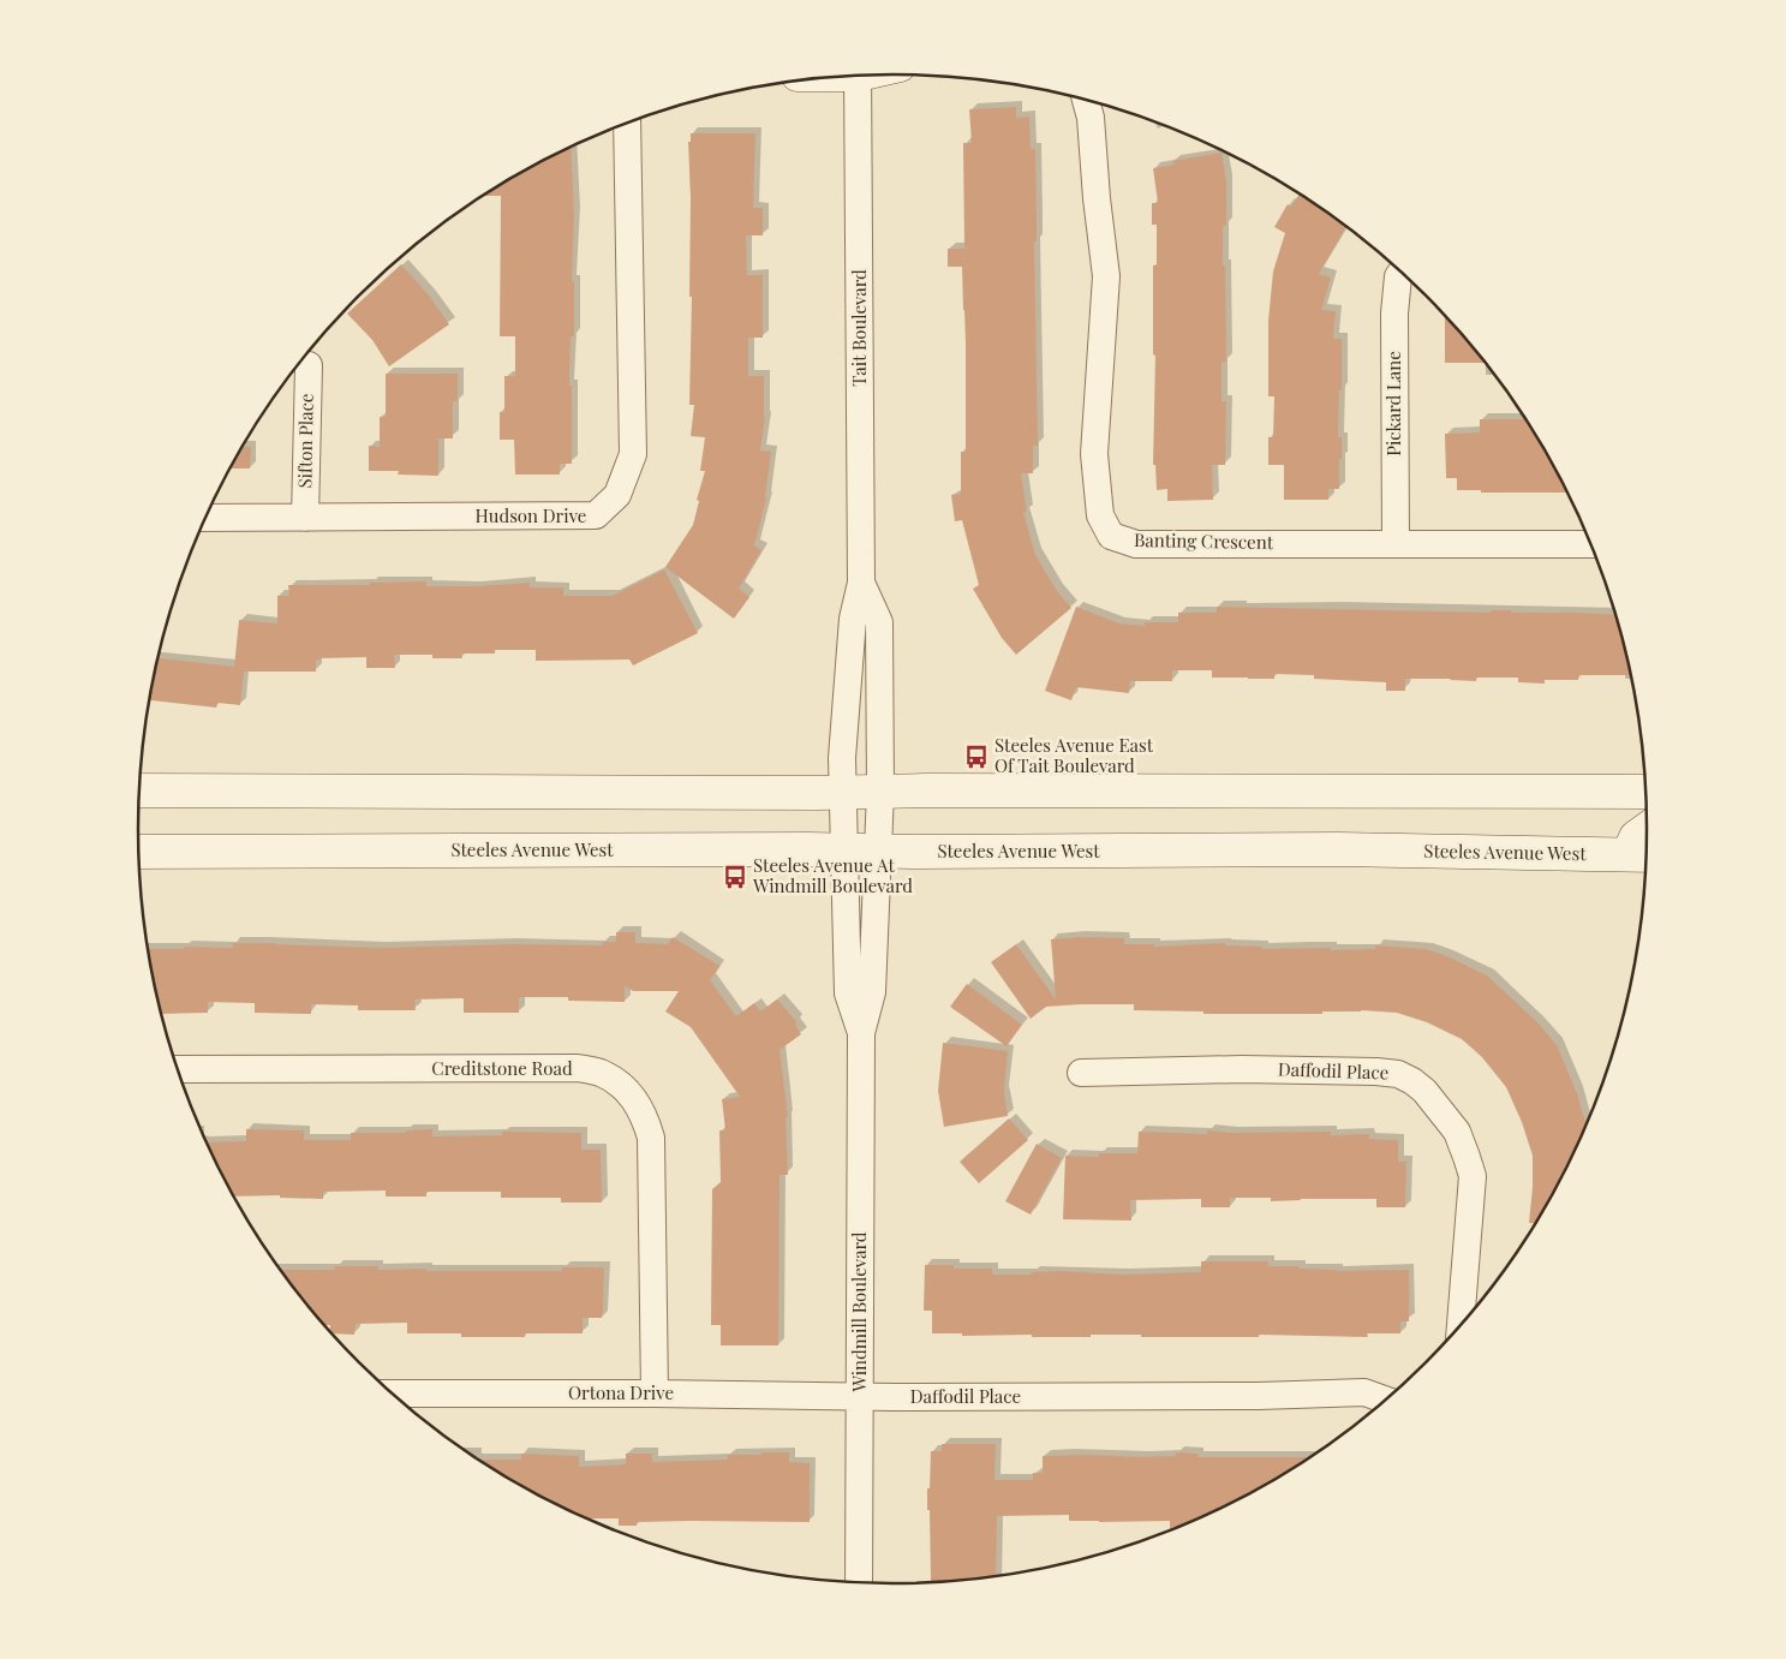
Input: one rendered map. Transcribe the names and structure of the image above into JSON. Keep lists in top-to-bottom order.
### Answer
{
  "streets": {
    "main road": ["Steeles Avenue West"],
    "street": [
      "Tait Boulevard",
      "Pickard Lane",
      "Sifton Place",
      "Hudson Drive",
      "Banting Crescent",
      "Creditstone Road",
      "Daffodil Place",
      "Windmill Boulevard",
      "Ortona Drive"
    ]
  },
  "crossings": [
    ["Tait Boulevard", "Windmill Boulevard"],
    ["Pickard Lane", "Banting Crescent"],
    ["Sifton Place", "Hudson Drive"],
    ["Steeles Avenue West", "Windmill Boulevard"],
    ["Creditstone Road", "Ortona Drive"],
    ["Daffodil Place", "Windmill Boulevard"],
    ["Daffodil Place", "Ortona Drive"],
    ["Windmill Boulevard", "Ortona Drive"]
  ],
  "places": {
    "bus stop": ["Steeles Avenue East Of Tait Boulevard", "Steeles Avenue At Windmill Boulevard"]
  }
}
